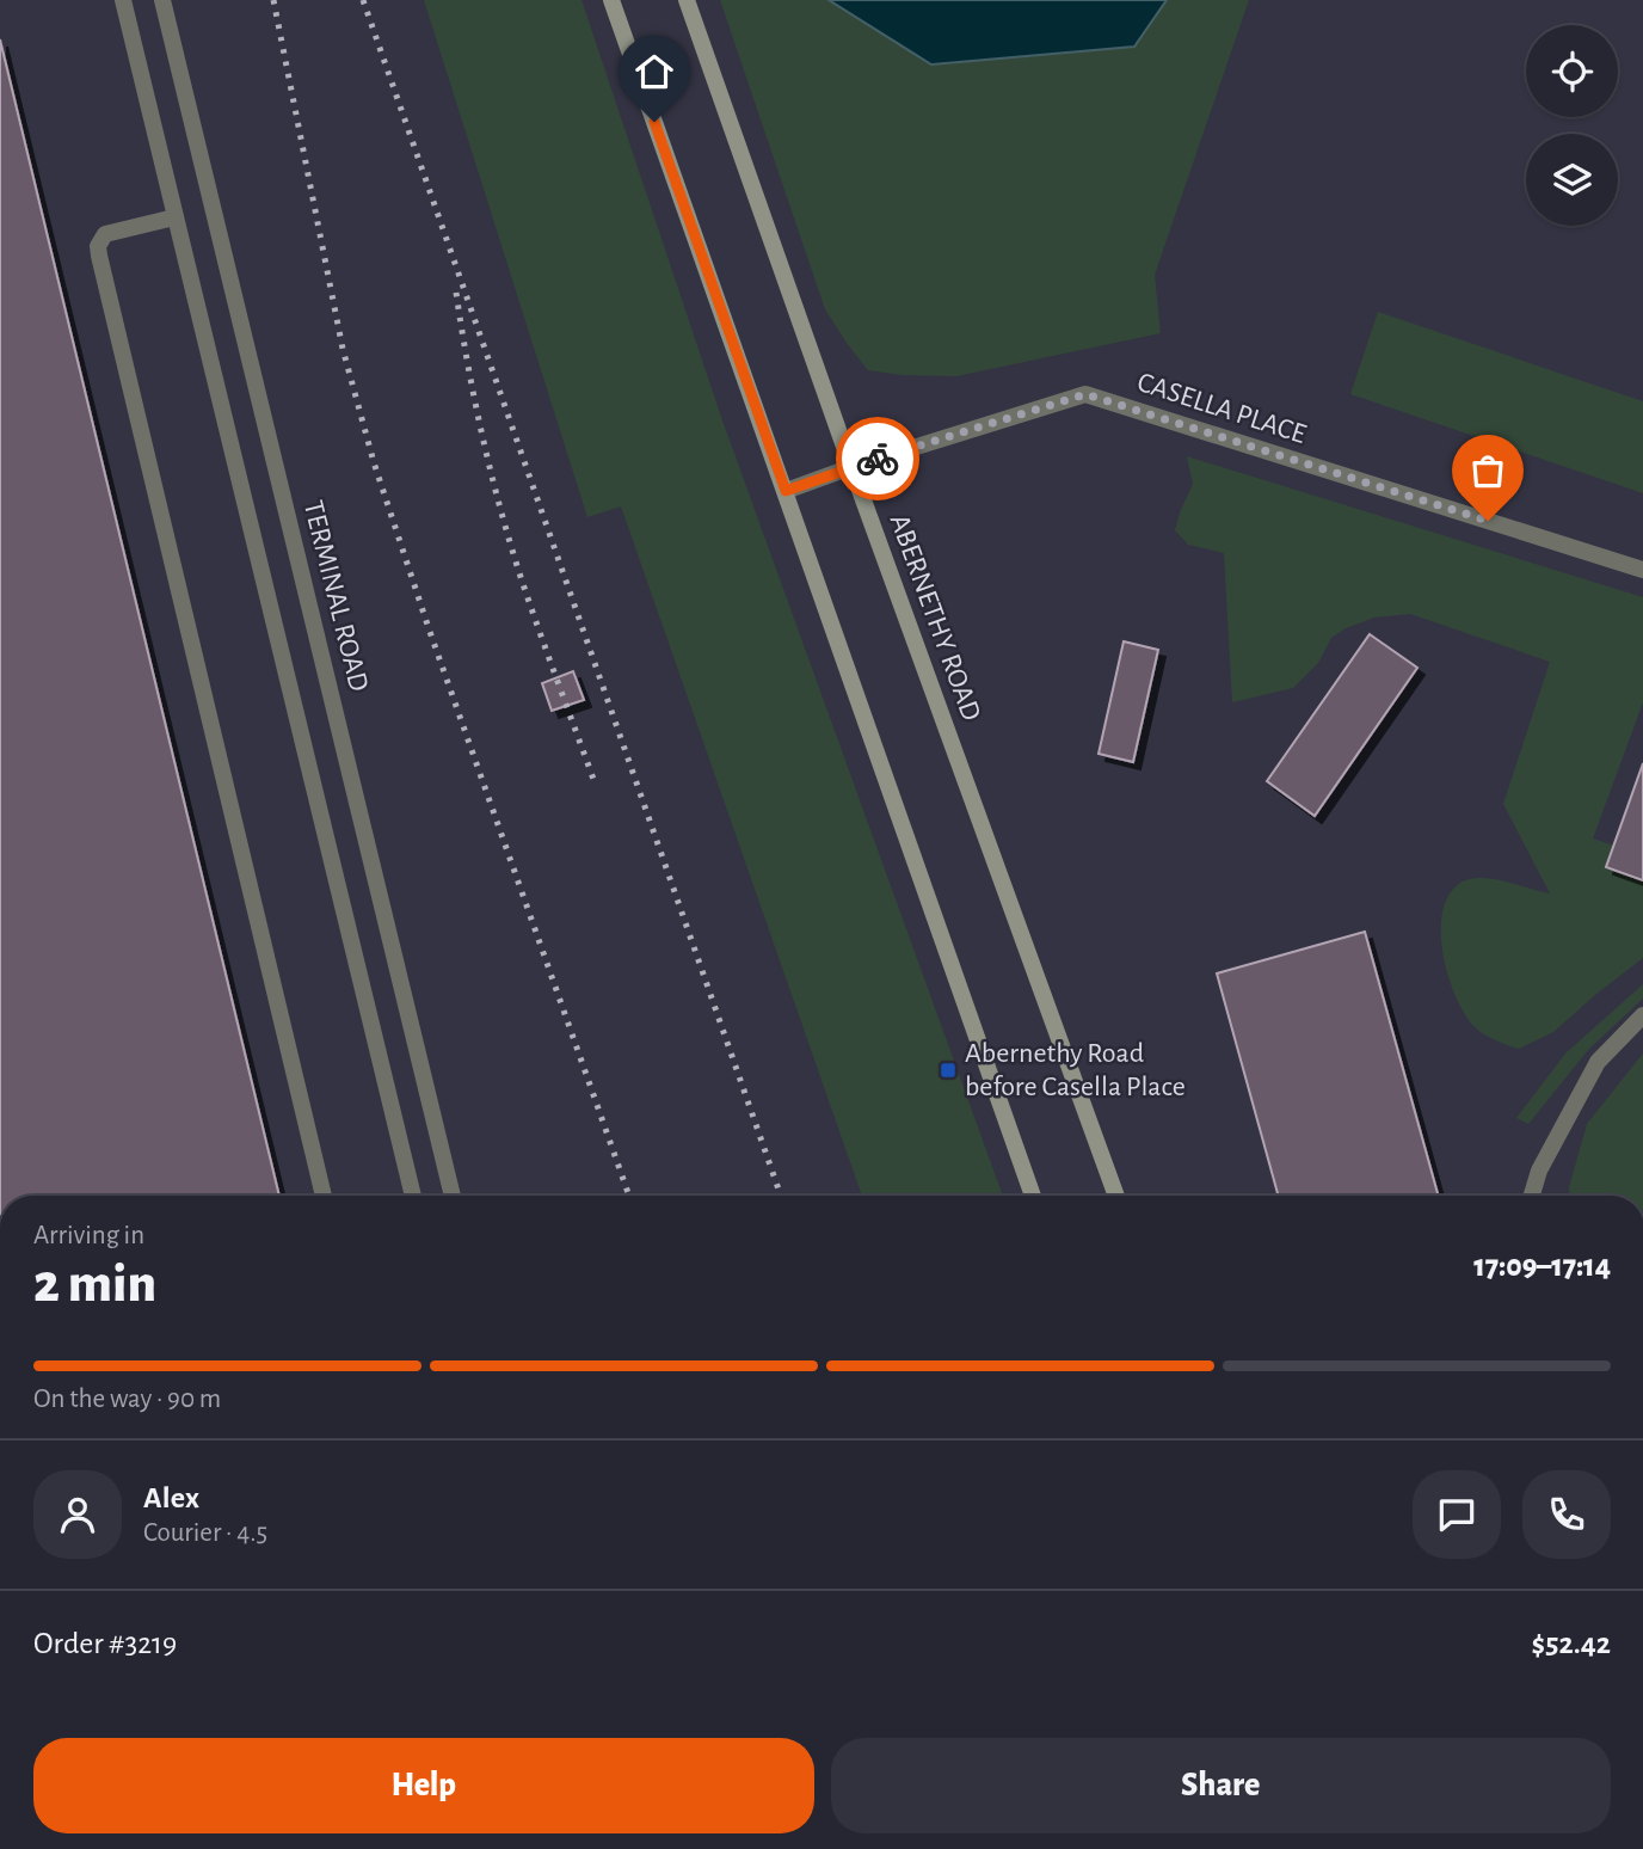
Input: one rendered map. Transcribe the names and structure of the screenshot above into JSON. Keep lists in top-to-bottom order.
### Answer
{
  "streets": {
    "main road": ["ABERNETHY ROAD"],
    "street": ["CASELLA PLACE", "TERMINAL ROAD"]
  },
  "crossings": [
    ["CASELLA PLACE", "ABERNETHY ROAD"]
  ],
  "places": {
    "transit": ["Abernethy Road before Casella Place"]
  },
  "page": {
    "heading": ["2 min", "Arriving in", "17:09–17:14"],
    "panel": [
      "Alex",
      "Courier · 4.5",
      "Order #3219",
      "$52.42"
    ],
    "bar": "On the way · 90 m",
    "buttons": ["Help", "Share"]
  }
}
